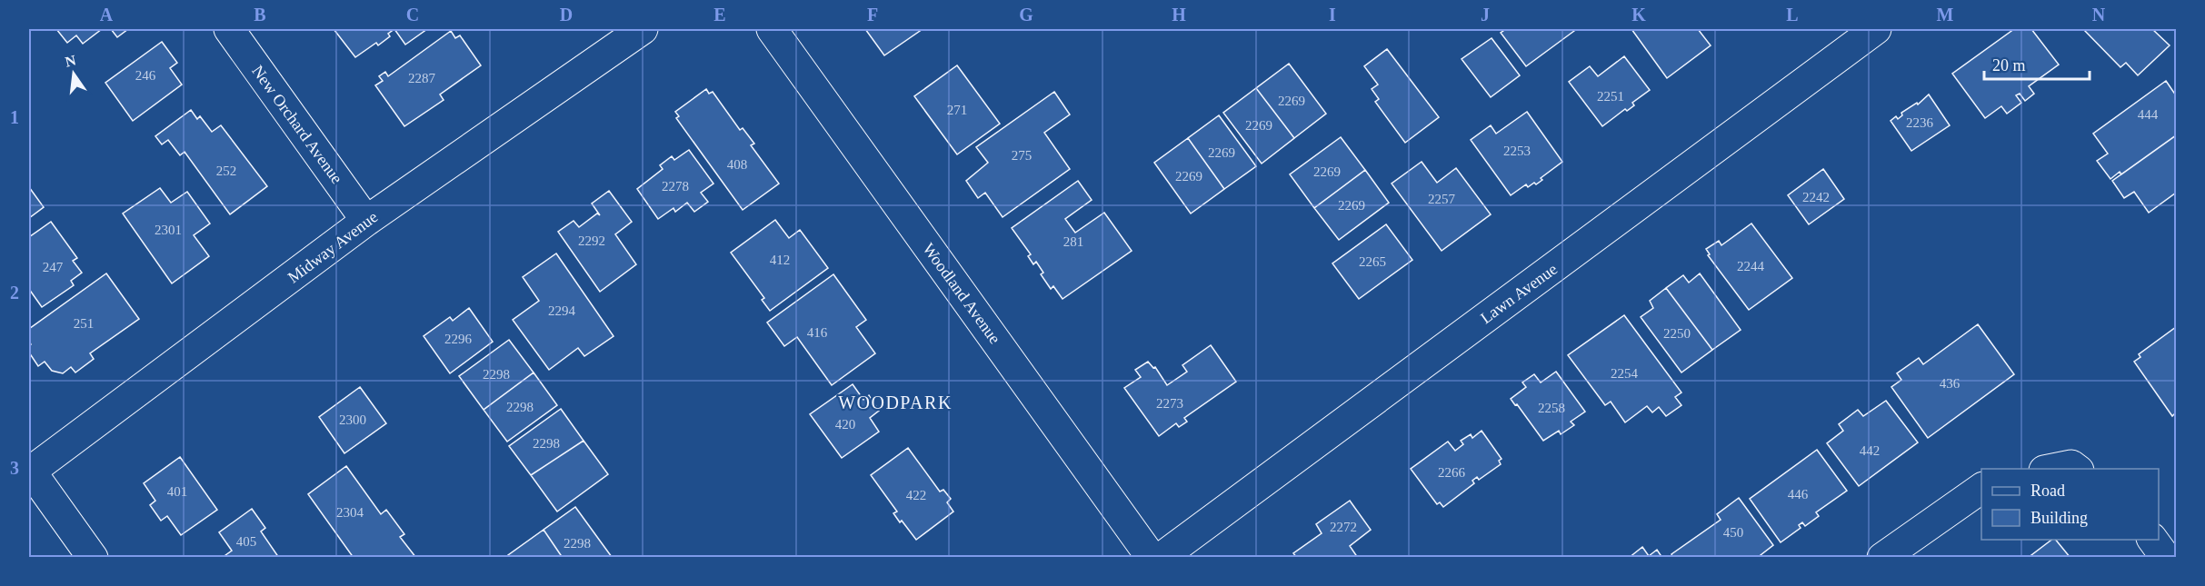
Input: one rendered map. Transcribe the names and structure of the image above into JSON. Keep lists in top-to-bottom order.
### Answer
{
  "streets": {
    "street": [
      "New Orchard Avenue",
      "Midway Avenue",
      "Woodland Avenue",
      "Lawn Avenue"
    ]
  },
  "crossings": [
    ["New Orchard Avenue", "Midway Avenue"]
  ],
  "districts": ["WOODPARK"],
  "house_numbers": [
    "246",
    "2287",
    "2251",
    "2269",
    "271",
    "444",
    "2236",
    "2269",
    "2253",
    "2269",
    "275",
    "408",
    "252",
    "2269",
    "2269",
    "2278",
    "2242",
    "2257",
    "2269",
    "2301",
    "2292",
    "281",
    "412",
    "2265",
    "2244",
    "247",
    "2294",
    "251",
    "416",
    "2250",
    "2296",
    "2254",
    "2298",
    "436",
    "2273",
    "2298",
    "2258",
    "2300",
    "420",
    "2298",
    "442",
    "2266",
    "401",
    "446",
    "422",
    "2304",
    "2272",
    "450",
    "405",
    "2298"
  ],
  "legend": ["Road", "Building"],
  "scale_bar": "20 m",
  "north": "top",
  "grid": {
    "columns": [
      "A",
      "B",
      "C",
      "D",
      "E",
      "F",
      "G",
      "H",
      "I",
      "J",
      "K",
      "L",
      "M",
      "N"
    ],
    "rows": ["1", "2", "3"]
  }
}
